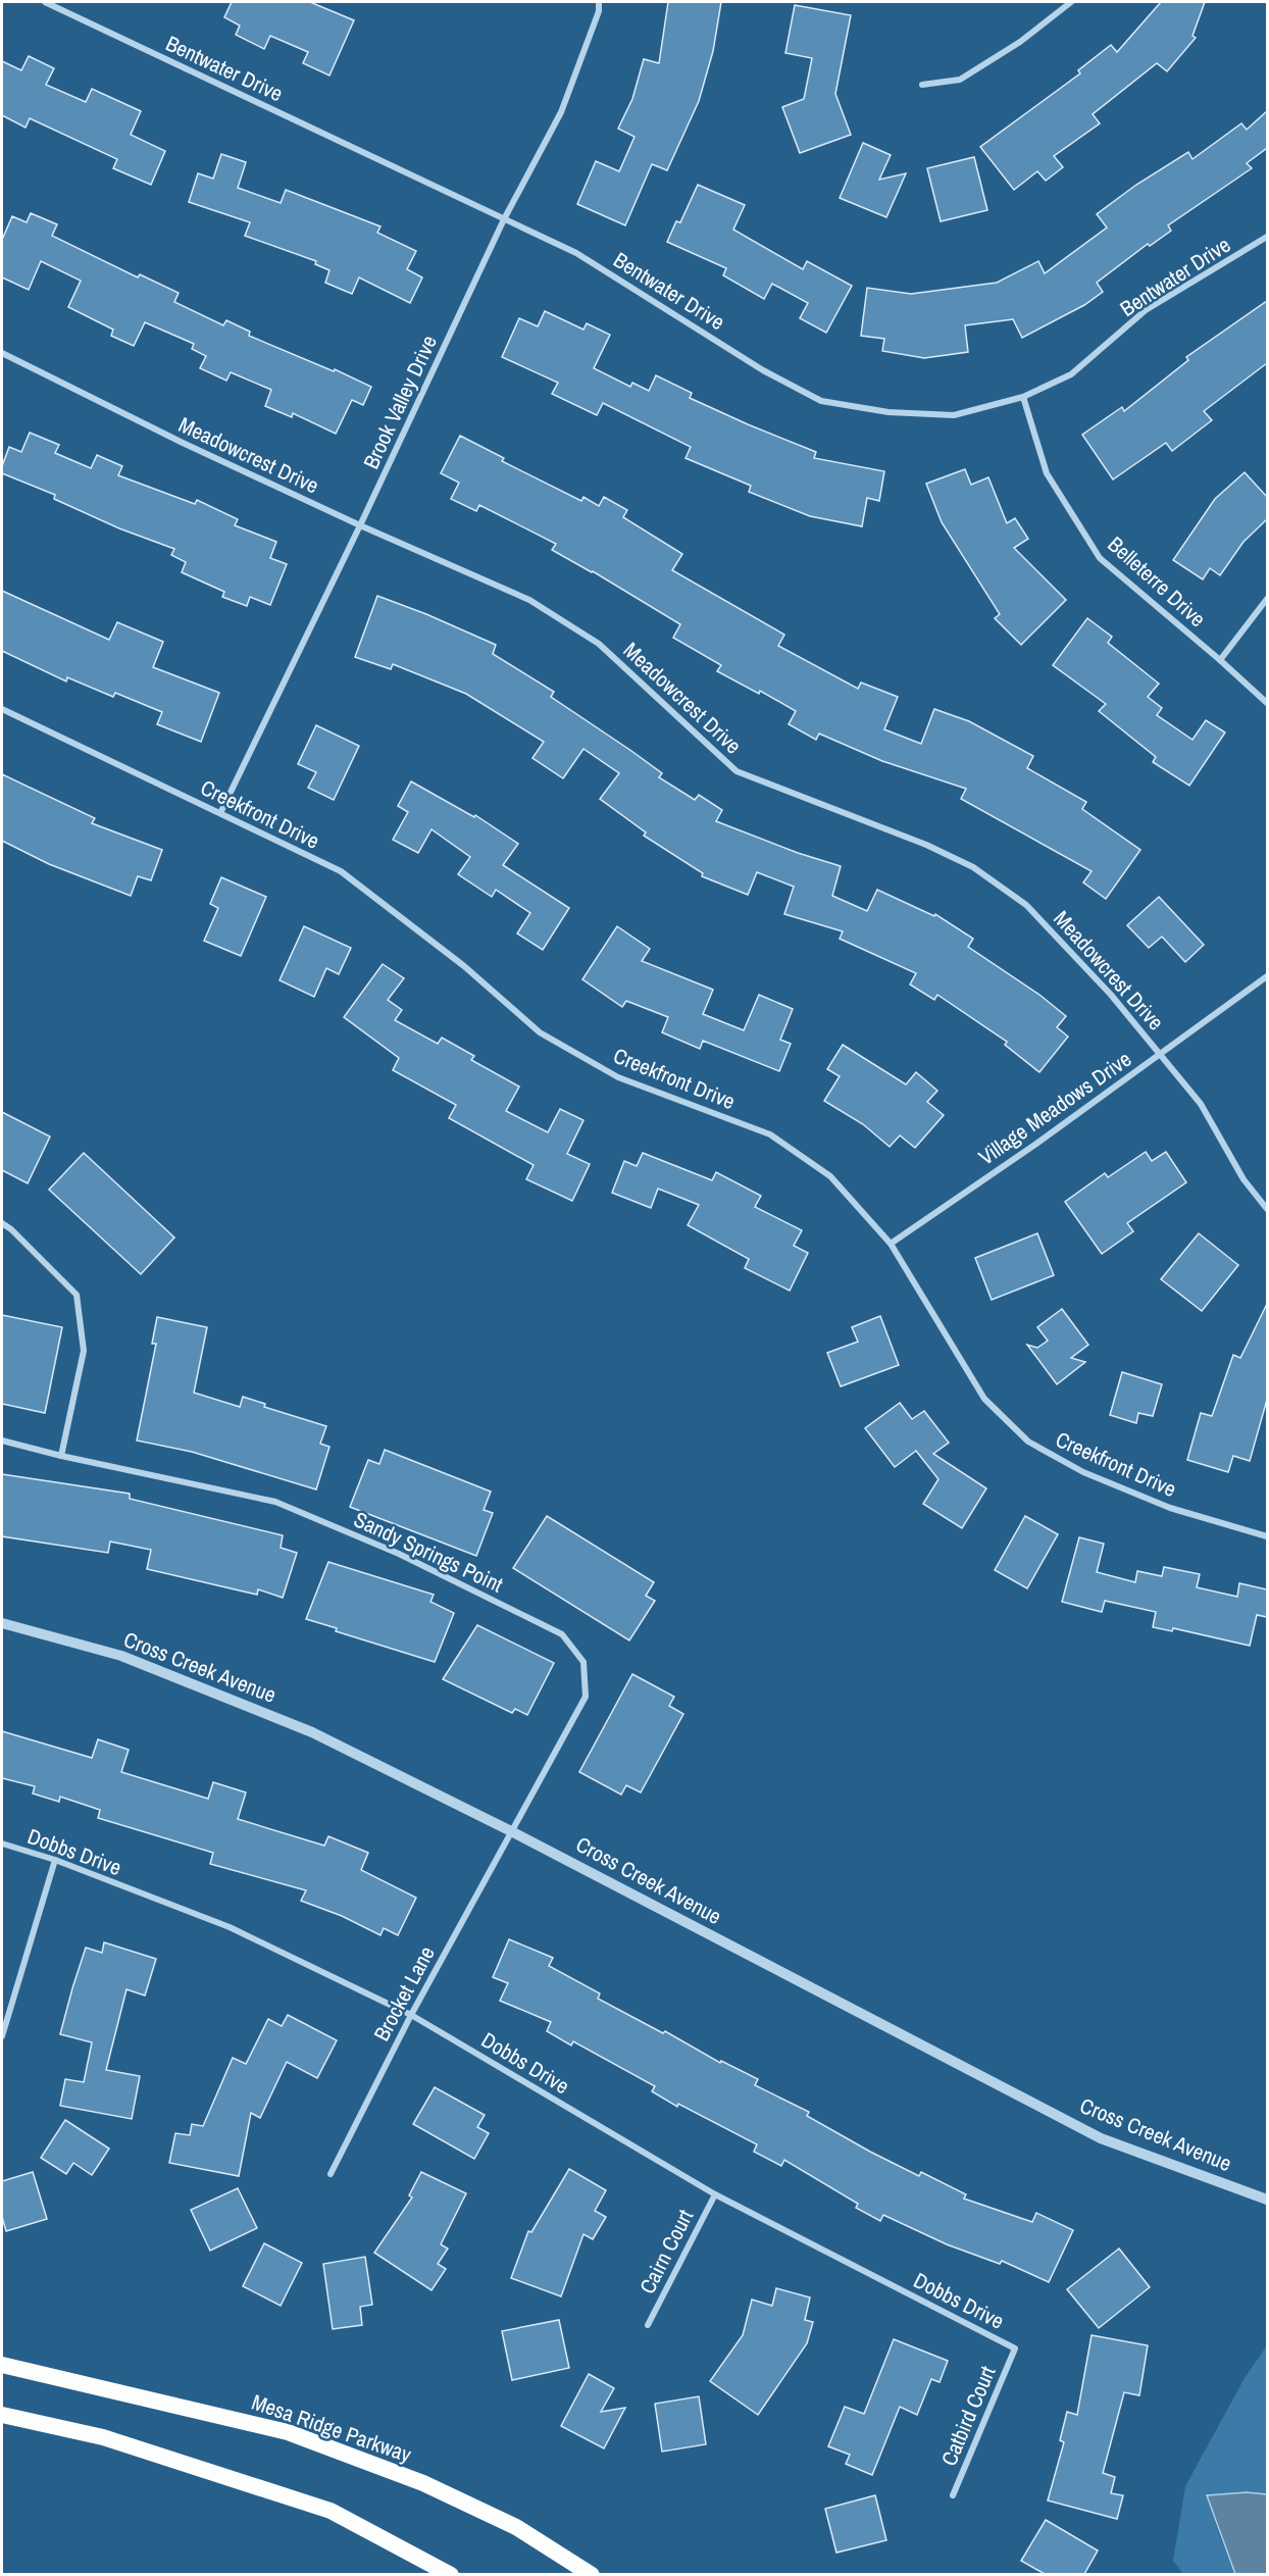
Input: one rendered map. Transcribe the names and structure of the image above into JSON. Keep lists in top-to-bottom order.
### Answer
{
  "streets": {
    "highway": ["Mesa Ridge Parkway"],
    "street": [
      "Bentwater Drive",
      "Brook Valley Drive",
      "Meadowcrest Drive",
      "Belleterre Drive",
      "Creekfront Drive",
      "Village Meadows Drive",
      "Sandy Springs Point",
      "Cross Creek Avenue",
      "Dobbs Drive",
      "Brocket Lane",
      "Cairn Court",
      "Catbird Court"
    ]
  },
  "crossings": [
    ["Bentwater Drive", "Brook Valley Drive"],
    ["Bentwater Drive", "Belleterre Drive"],
    ["Brook Valley Drive", "Meadowcrest Drive"],
    ["Brook Valley Drive", "Creekfront Drive"],
    ["Meadowcrest Drive", "Village Meadows Drive"],
    ["Creekfront Drive", "Village Meadows Drive"],
    ["Sandy Springs Point", "Cross Creek Avenue"],
    ["Sandy Springs Point", "Brocket Lane"],
    ["Cross Creek Avenue", "Brocket Lane"],
    ["Dobbs Drive", "Brocket Lane"],
    ["Dobbs Drive", "Cairn Court"],
    ["Dobbs Drive", "Catbird Court"]
  ]
}
